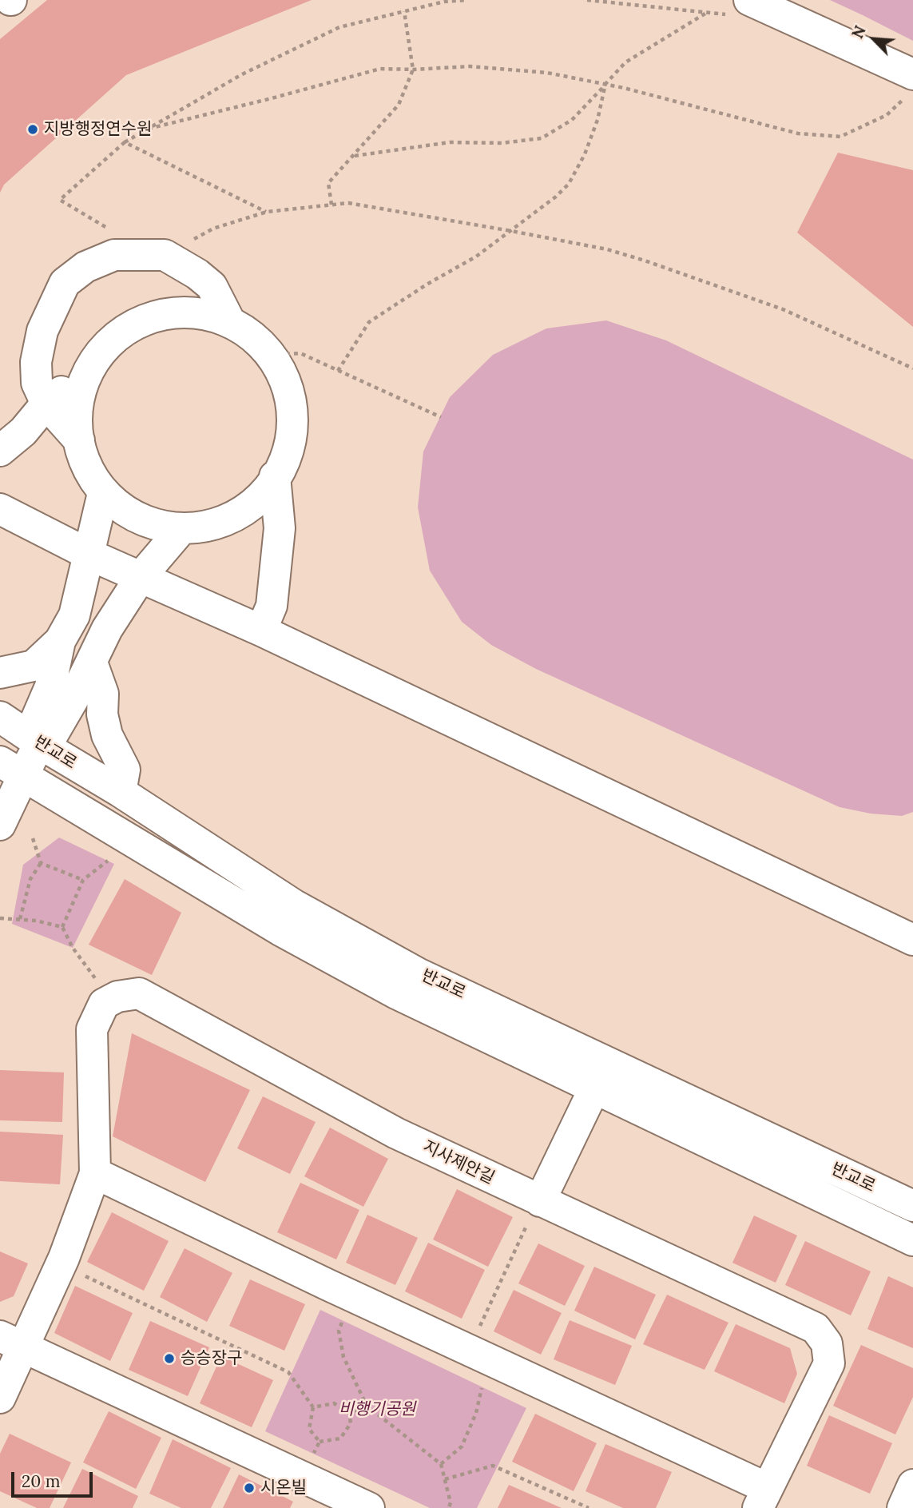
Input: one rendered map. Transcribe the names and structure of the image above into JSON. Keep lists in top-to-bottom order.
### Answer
{
  "streets": {
    "street": ["반교로", "지사제안길"]
  },
  "parks": ["비행기공원"],
  "places": ["지방행정연수원", "승승장구", "시온빌"],
  "scale_bar": "20 m",
  "north": "top left"
}
